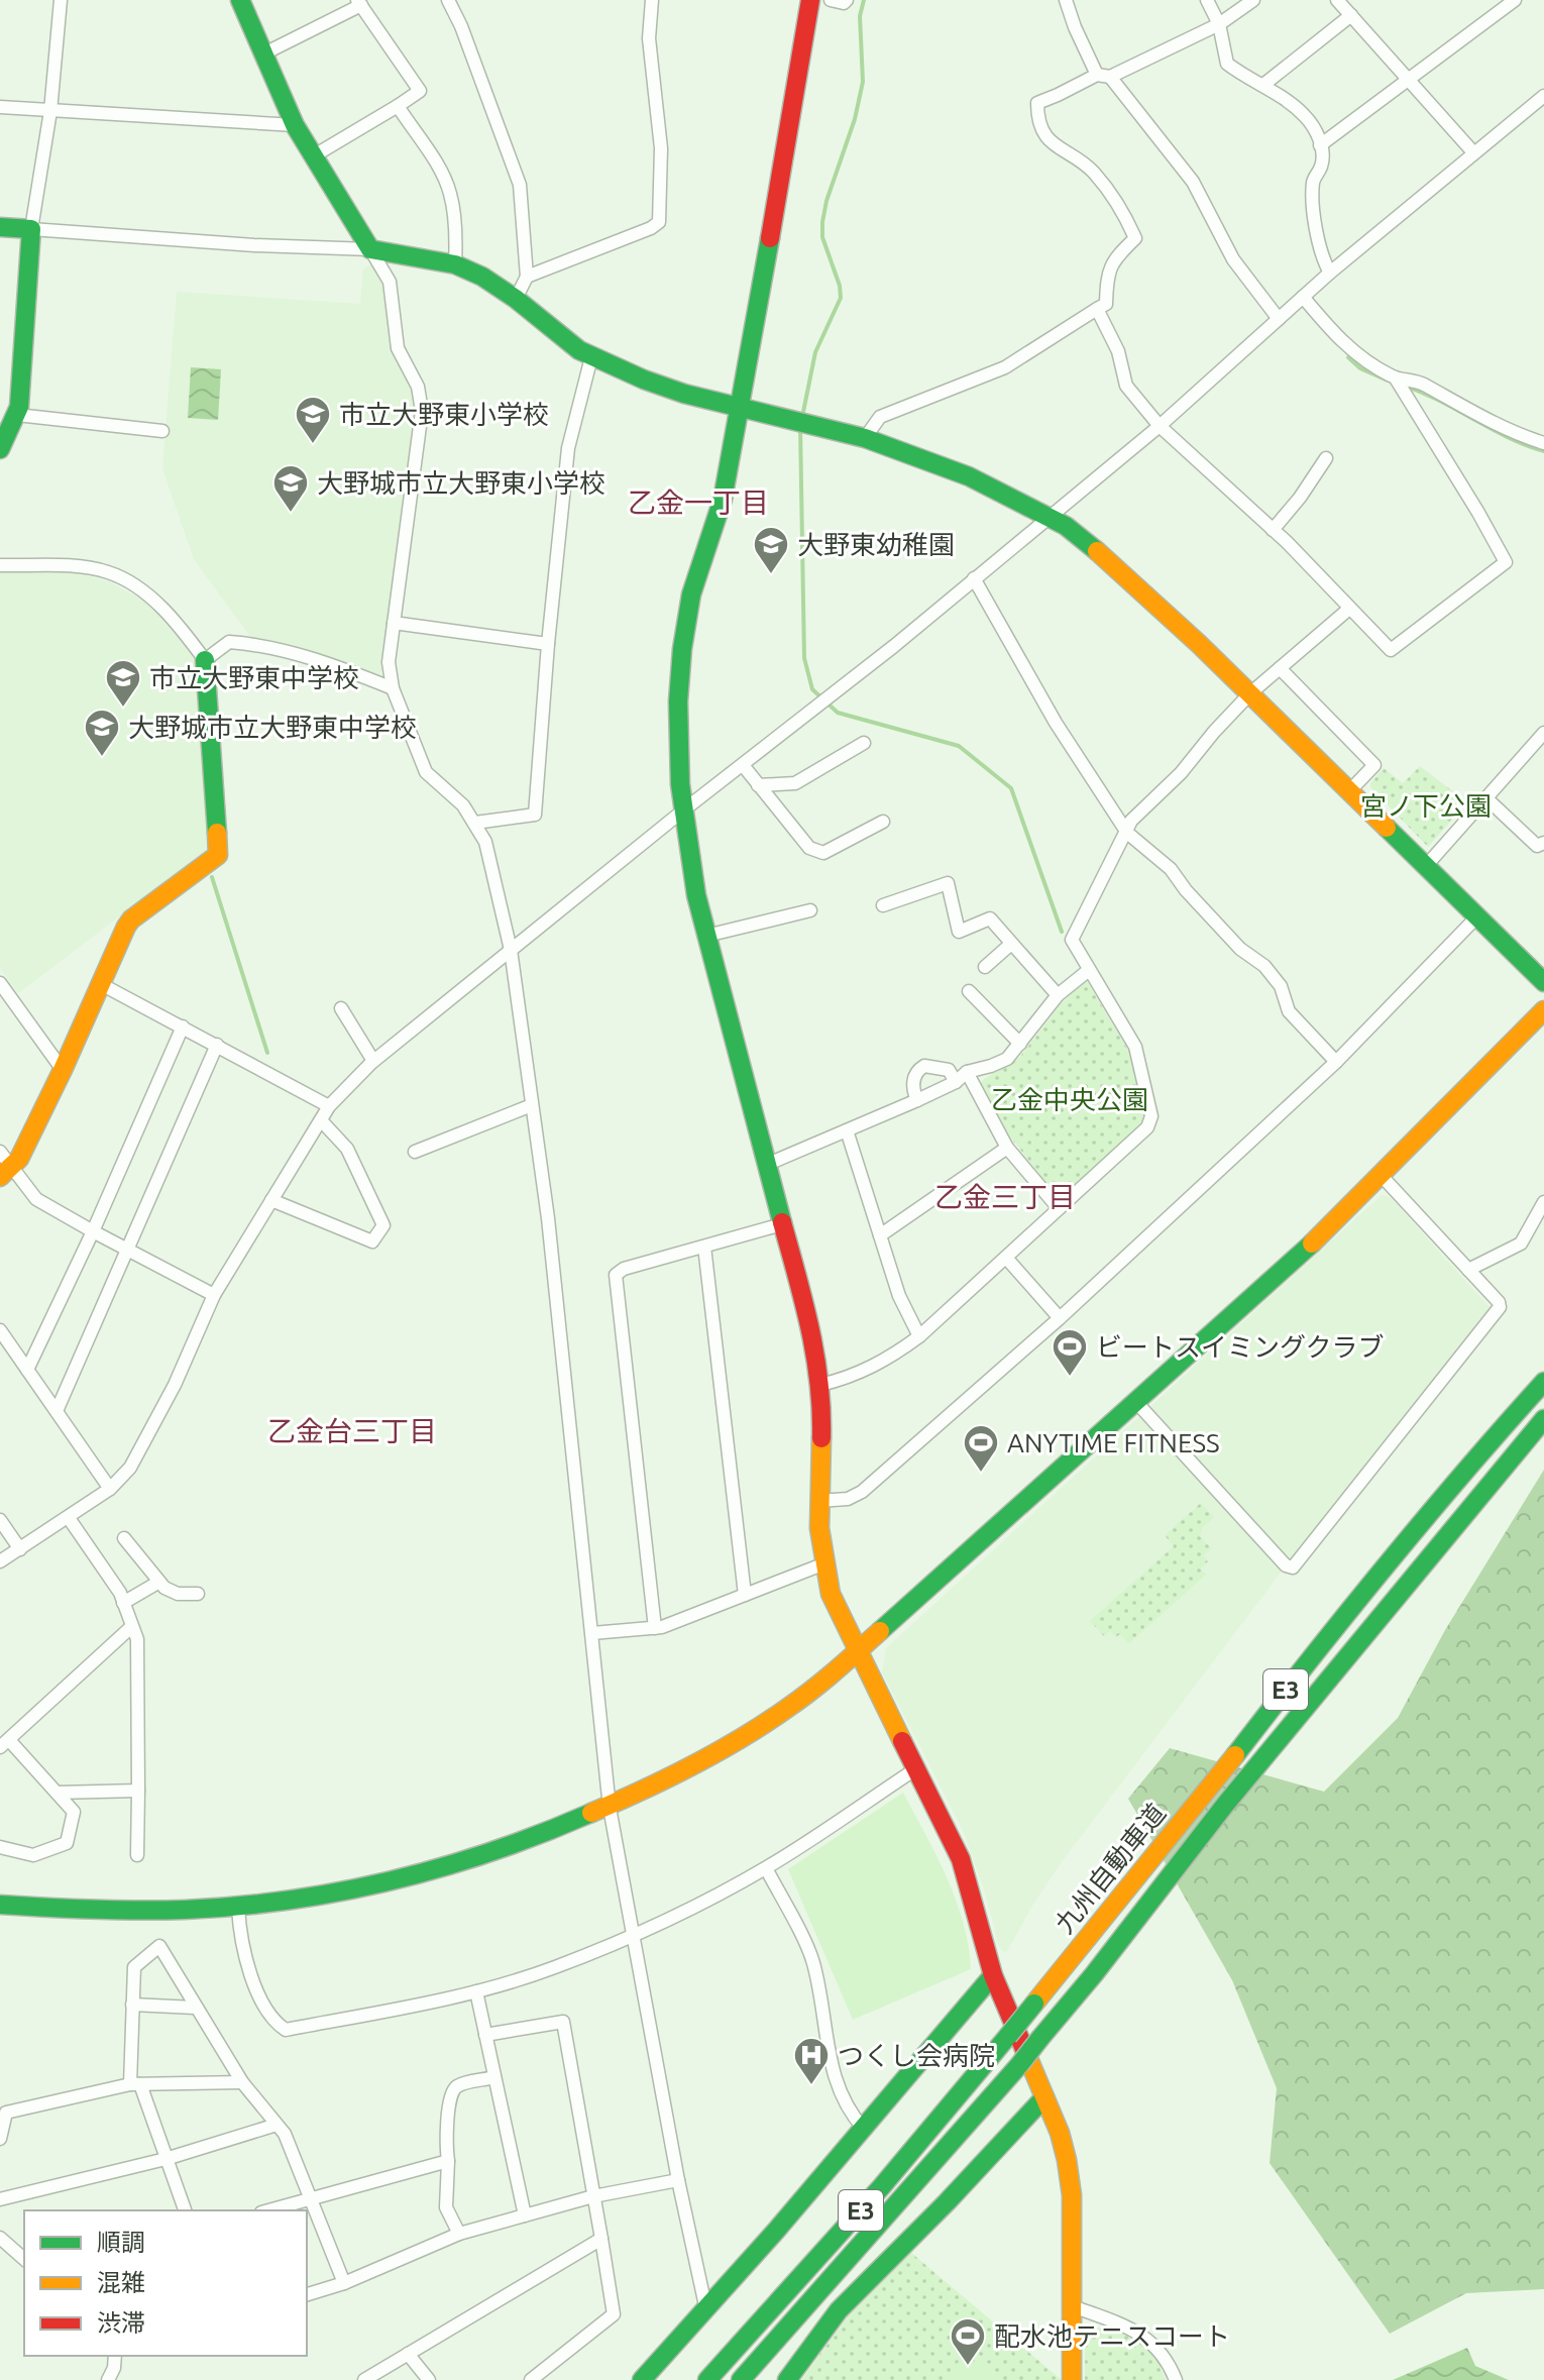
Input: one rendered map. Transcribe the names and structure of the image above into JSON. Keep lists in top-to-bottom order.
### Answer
{
  "streets": {
    "main road": ["E3", "九州自動車道"]
  },
  "districts": ["乙金一丁目", "乙金三丁目", "乙金台三丁目"],
  "parks": ["宮ノ下公園", "乙金中央公園"],
  "places": {
    "school or university": [
      "市立大野東小学校",
      "大野城市立大野東小学校",
      "大野東幼稚園",
      "市立大野東中学校",
      "大野城市立大野東中学校"
    ],
    "sports": ["ビートスイミングクラブ", "ANYTIME FITNESS", "配水池テニスコート"],
    "hospital": ["つくし会病院"]
  },
  "legend": ["順調", "混雑", "渋滞"]
}
